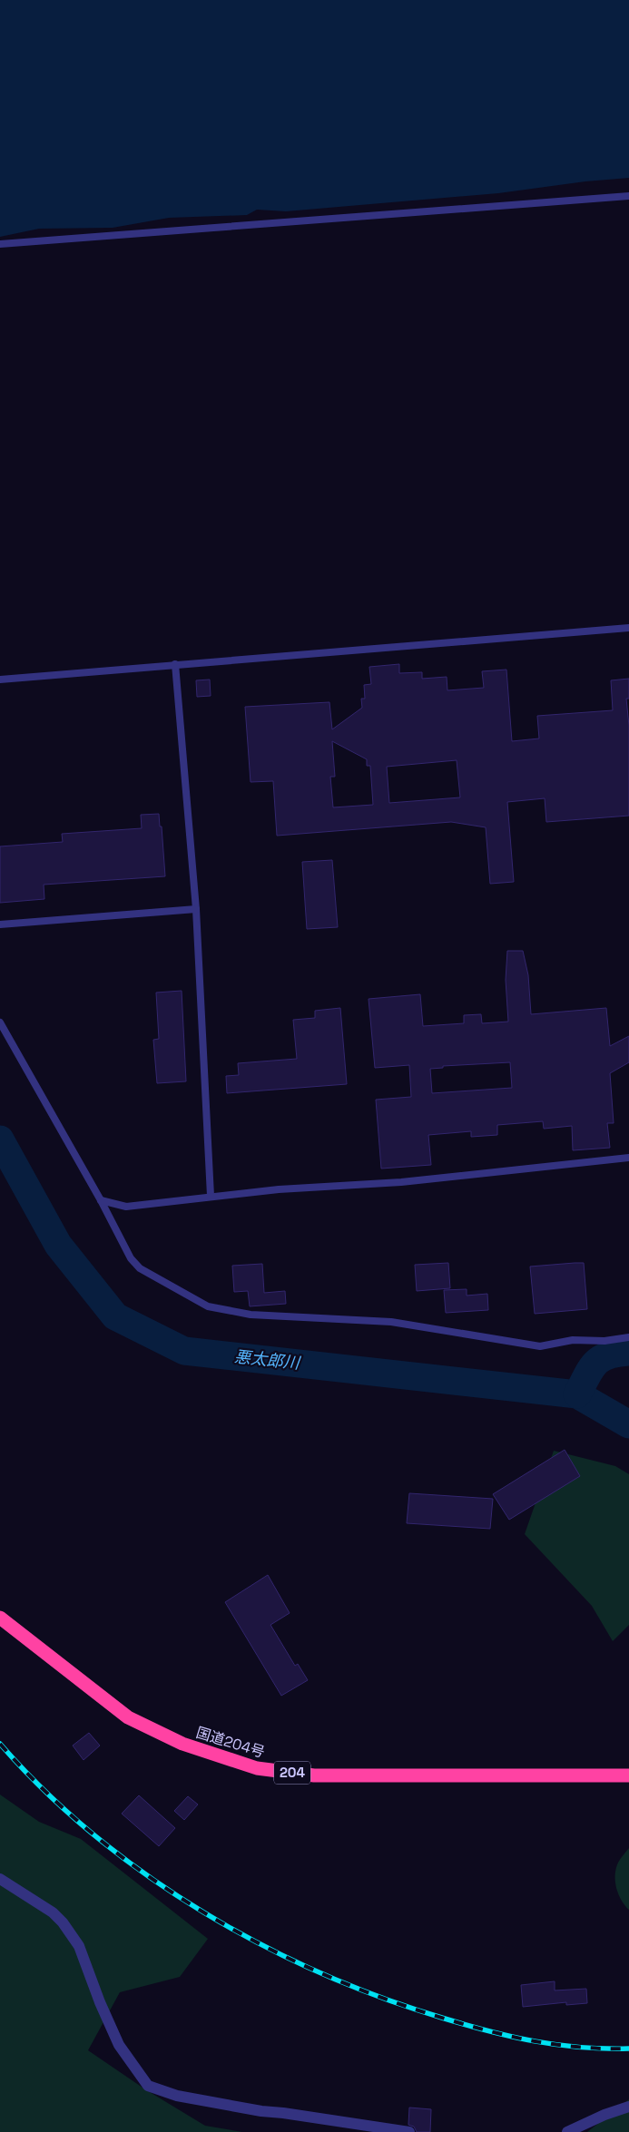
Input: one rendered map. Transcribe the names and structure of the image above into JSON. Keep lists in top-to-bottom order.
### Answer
{
  "streets": {
    "highway": ["国道204号", "204"]
  },
  "water": ["悪太郎川"]
}
